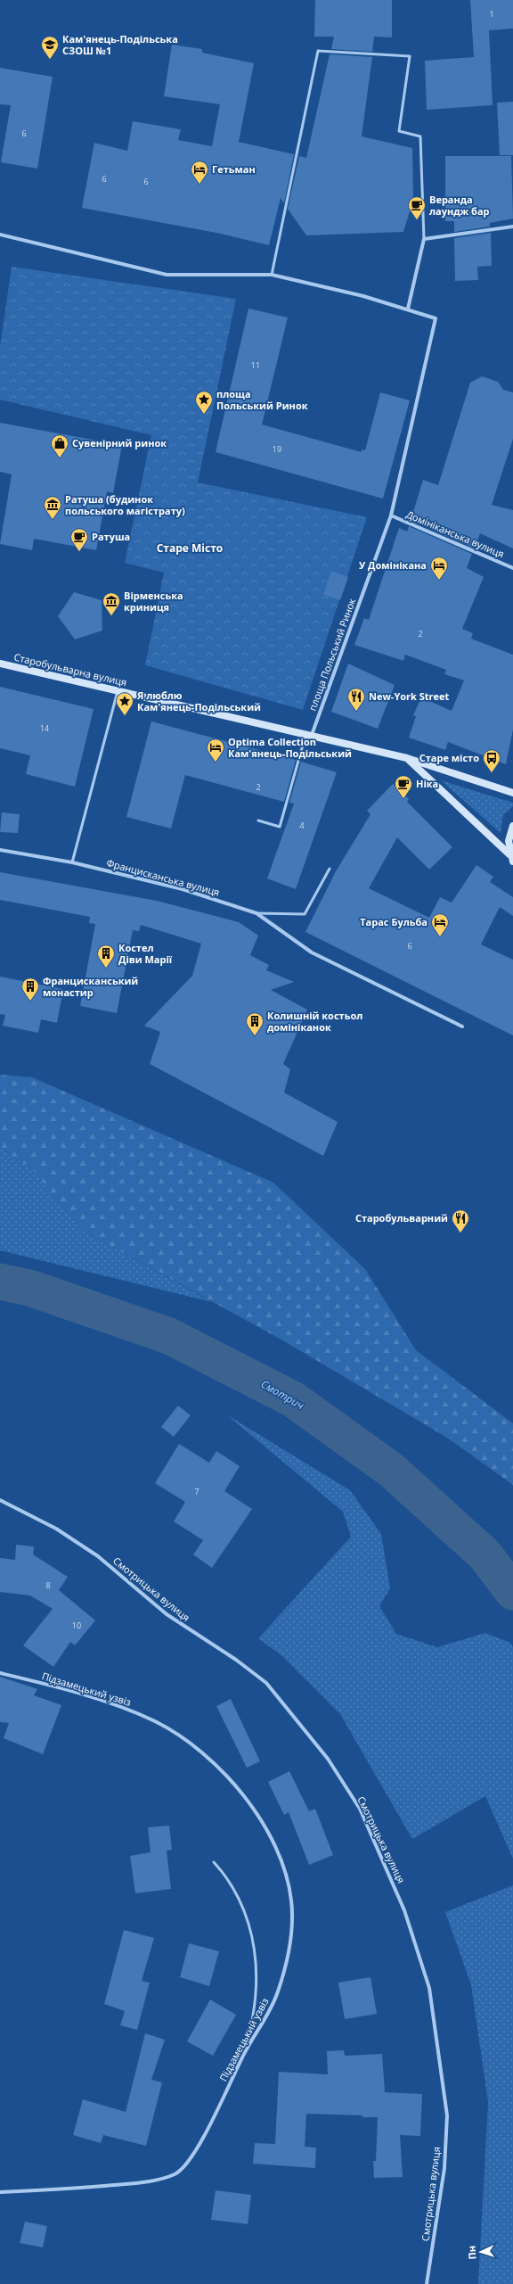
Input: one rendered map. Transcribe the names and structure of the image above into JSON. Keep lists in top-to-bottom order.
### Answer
{
  "streets": {
    "main road": ["Старобульварна вулиця"],
    "street": [
      "Домініканська вулиця",
      "площа Польський Ринок",
      "Францисканська вулиця",
      "Смотрицька вулиця",
      "Підзамецький узвіз"
    ]
  },
  "crossings": [
    ["Домініканська вулиця", "площа Польський Ринок"],
    ["площа Польський Ринок", "Старобульварна вулиця"]
  ],
  "districts": ["Старе Місто"],
  "water": ["Смотрич"],
  "places": {
    "school or university": ["Кам'янець-Подільська СЗОШ №1"],
    "hotel": [
      "Гетьман",
      "У Домінікана",
      "Optima Collection Кам'янець-Подільський",
      "Тарас Бульба"
    ],
    "cafe": ["Веранда лаундж бар", "Ратуша", "Ніка"],
    "place": ["площа Польський Ринок", "Я люблю Кам'янець-Подільський"],
    "shop": ["Сувенірний ринок"],
    "museum": ["Ратуша (будинок польського магістрату)", "Вірменська криниця"],
    "restaurant": ["New-York Street", "Старобульварний"],
    "bus stop": ["Старе місто"],
    "building": ["Костел Діви Марії", "Францисканський монастир", "Колишній костьол домініканок"]
  },
  "house_numbers": [
    "1",
    "6",
    "6",
    "6",
    "11",
    "19",
    "2",
    "14",
    "2",
    "4",
    "6",
    "7",
    "8",
    "10"
  ],
  "north": "left"
}
